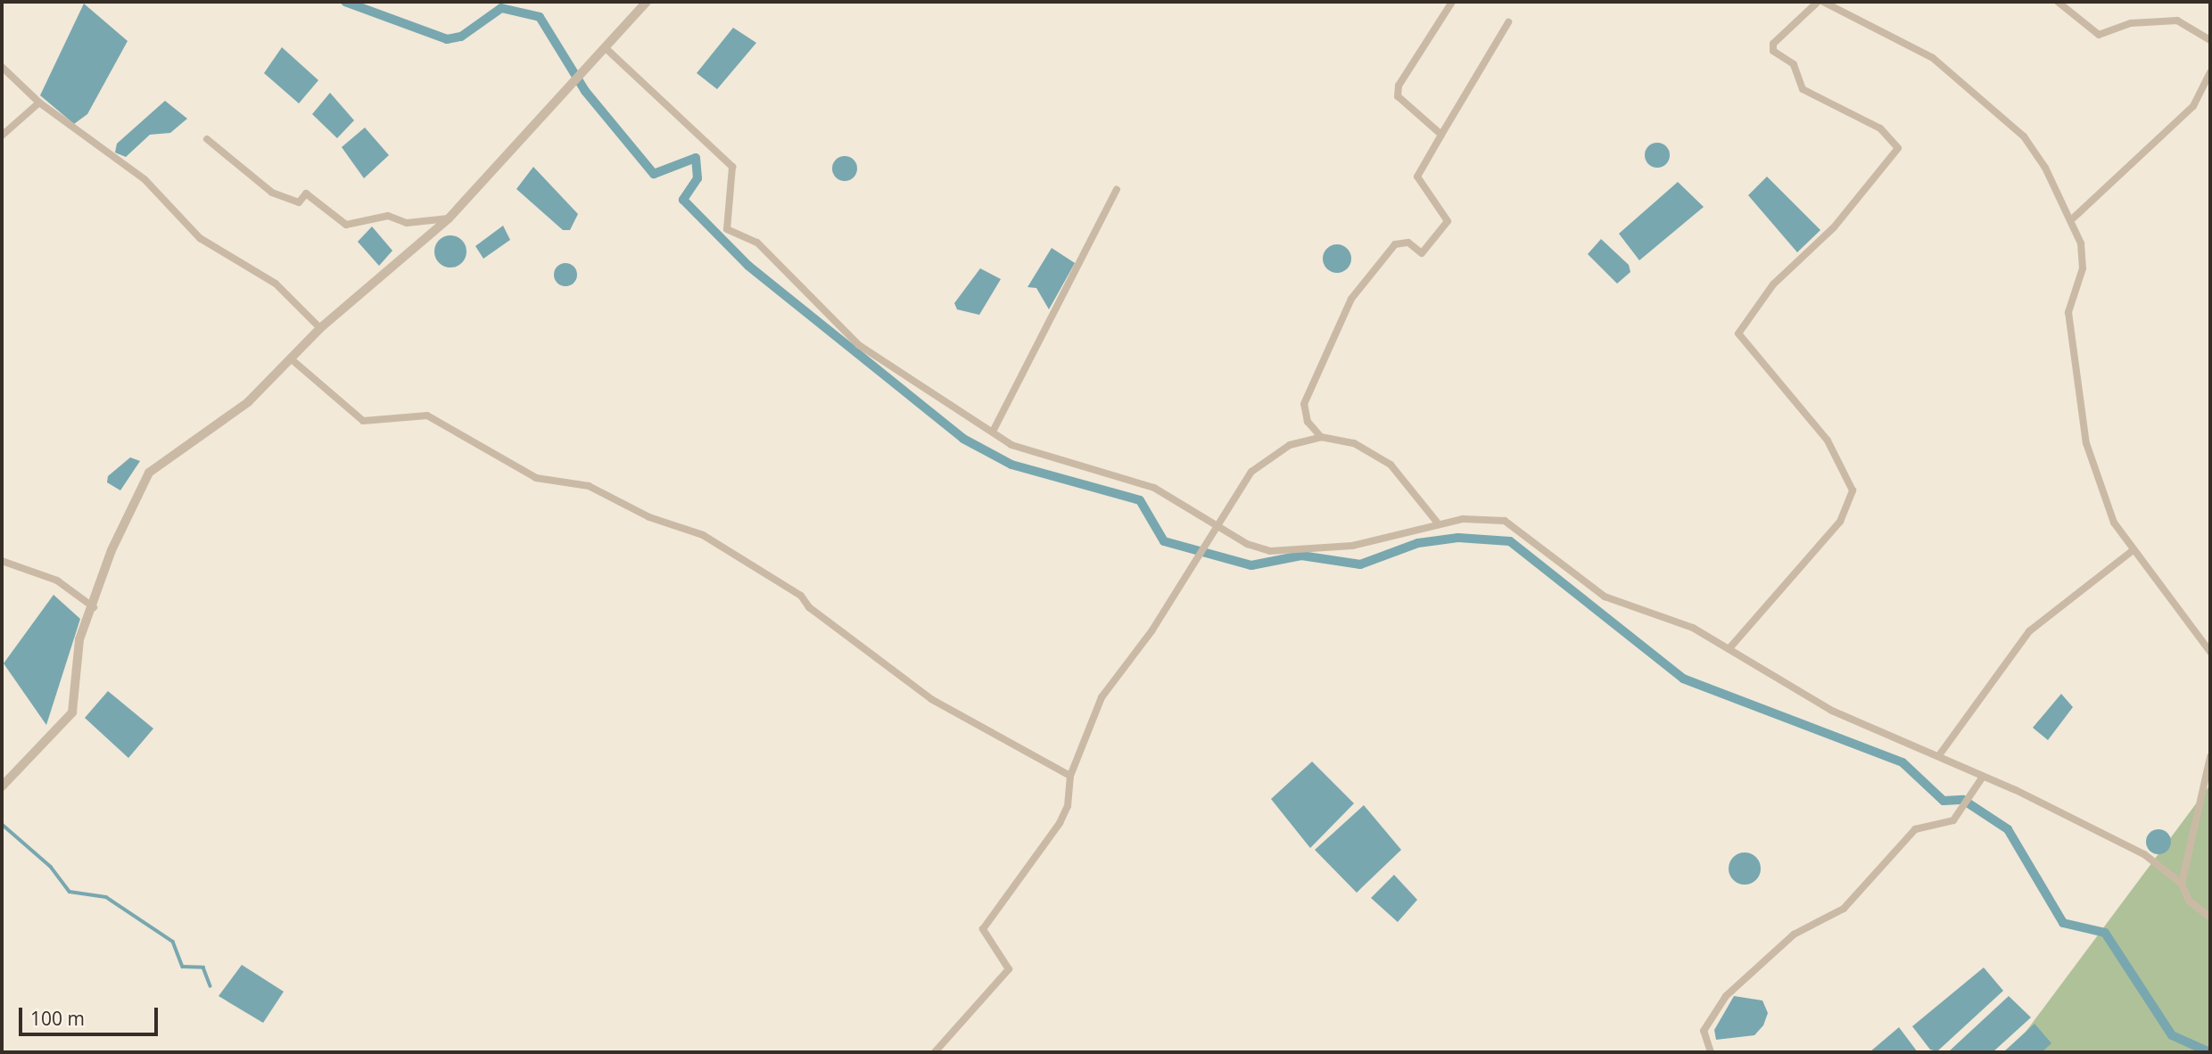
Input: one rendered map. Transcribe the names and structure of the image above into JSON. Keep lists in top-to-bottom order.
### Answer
{
  "scale_bar": "100 m"
}
